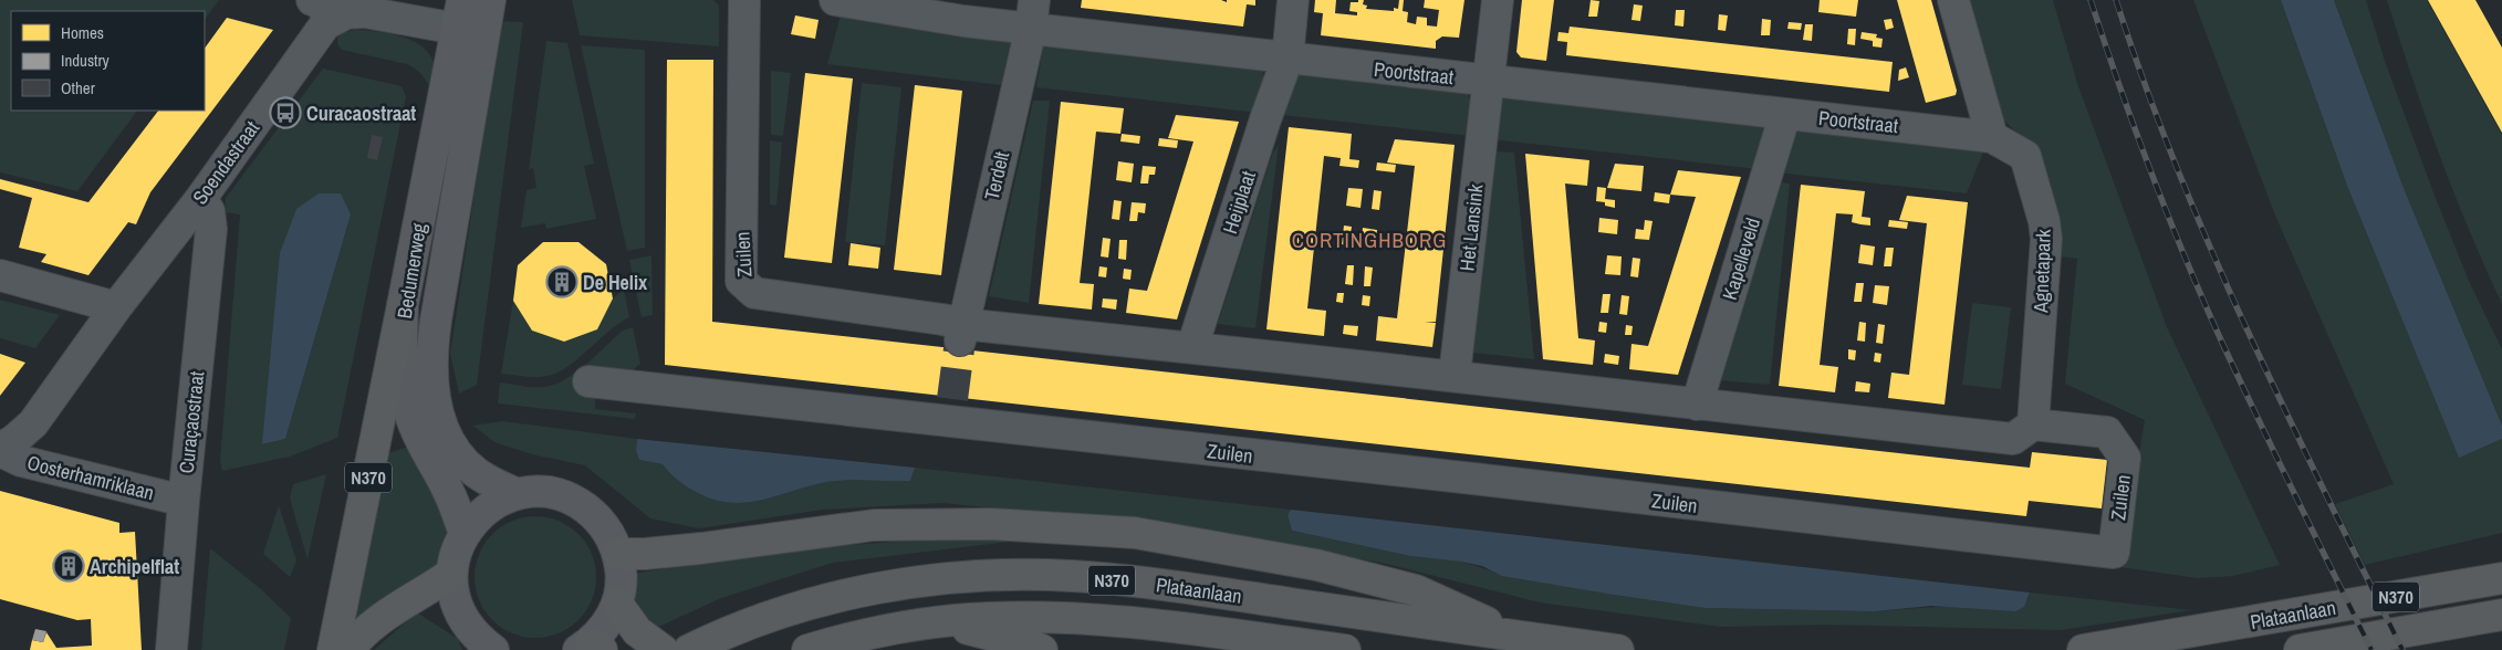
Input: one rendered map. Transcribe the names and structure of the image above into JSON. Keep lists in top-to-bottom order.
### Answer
{
  "streets": {
    "highway": ["N370", "Plataanlaan"],
    "main road": ["Bedumerweg"],
    "street": [
      "Poortstraat",
      "Soendastraat",
      "Terdelt",
      "Heijplaat",
      "Het Lansink",
      "Zuilen",
      "Kapelleveld",
      "Agnetapark",
      "Curaçaostraat",
      "Oosterhamriklaan"
    ]
  },
  "crossings": [
    ["Poortstraat", "Terdelt"],
    ["Poortstraat", "Heijplaat"],
    ["Poortstraat", "Het Lansink"],
    ["Poortstraat", "Kapelleveld"],
    ["Poortstraat", "Agnetapark"],
    ["Soendastraat", "Curaçaostraat"],
    ["Soendastraat", "Oosterhamriklaan"],
    ["Terdelt", "Zuilen"],
    ["Heijplaat", "Zuilen"],
    ["Het Lansink", "Zuilen"],
    ["Zuilen", "Kapelleveld"],
    ["Zuilen", "Agnetapark"],
    ["Bedumerweg", "N370"],
    ["Curaçaostraat", "Oosterhamriklaan"],
    ["N370", "Plataanlaan"]
  ],
  "districts": ["CORTINGHBORG"],
  "places": {
    "bus stop": ["Curacaostraat"],
    "building": ["De Helix", "Archipelflat"]
  },
  "legend": ["Homes", "Industry", "Other"]
}
